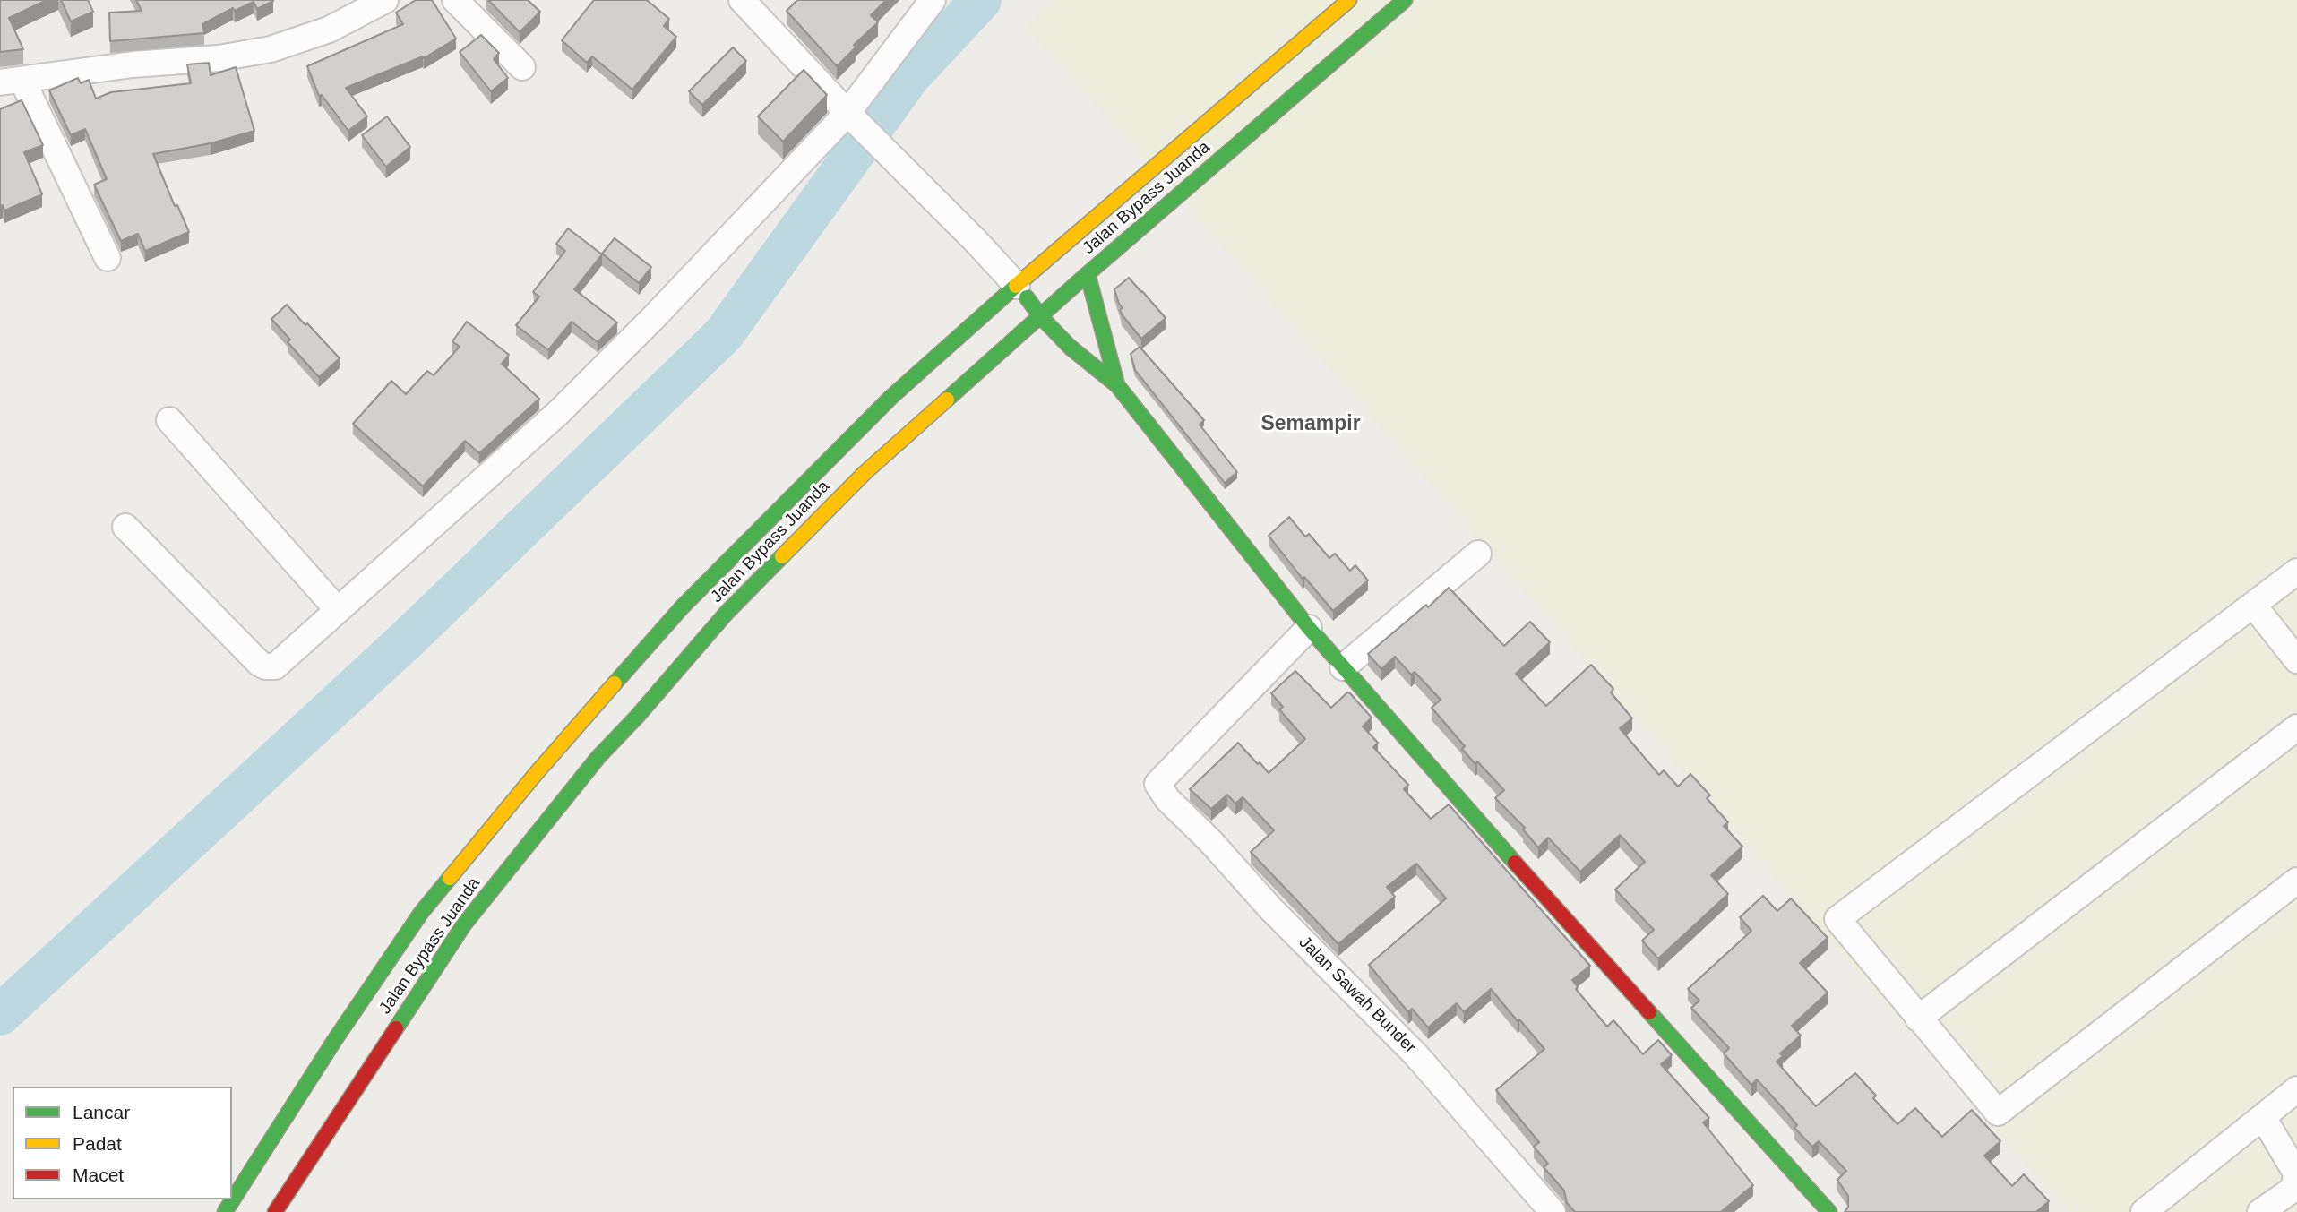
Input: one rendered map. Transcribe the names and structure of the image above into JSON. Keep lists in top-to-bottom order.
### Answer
{
  "streets": {
    "main road": ["Jalan Bypass Juanda"],
    "street": ["Jalan Sawah Bunder"]
  },
  "districts": ["Semampir"],
  "legend": ["Lancar", "Padat", "Macet"]
}
